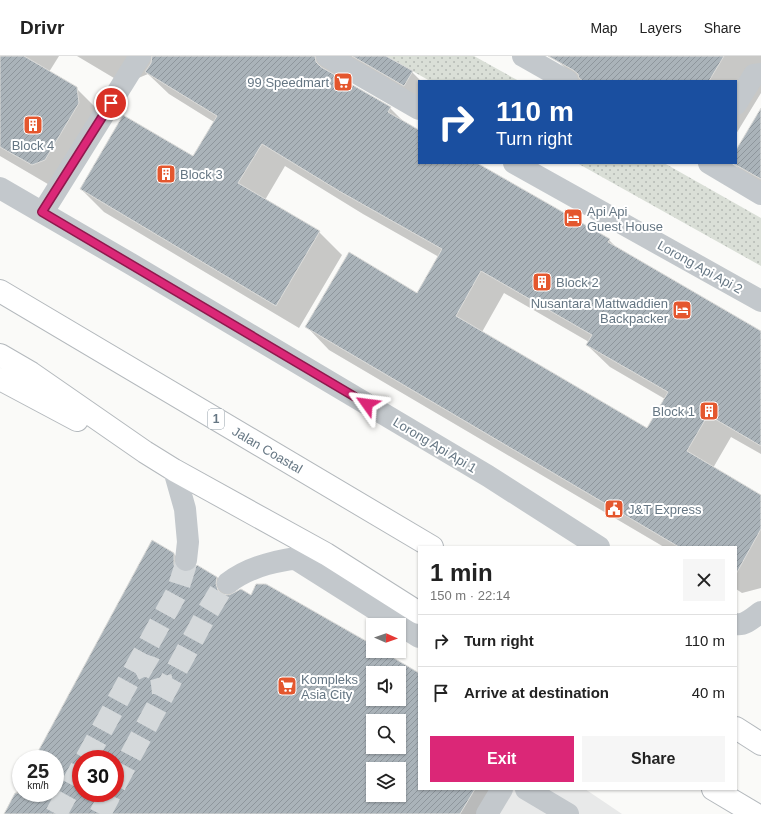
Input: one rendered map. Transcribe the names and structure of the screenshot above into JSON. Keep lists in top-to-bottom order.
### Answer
{
  "streets": {
    "highway": ["1", "Jalan Coastal"],
    "street": ["Lorong Api Api 2", "Lorong Api Api 1"]
  },
  "places": {
    "supermarket": ["99 Speedmart", "Kompleks Asia City"],
    "building": [
      "Block 4",
      "Block 3",
      "Block 2",
      "Block 1"
    ],
    "hotel": ["Api Api Guest House", "Nusantara Mattwaddien Backpacker"],
    "public building": ["J&T Express"]
  },
  "north": "right",
  "page": {
    "header": "Drivr",
    "nav": ["Map", "Layers", "Share"],
    "turn": ["110 m", "Turn right"],
    "heading": ["1 min", "150 m · 22:14"],
    "list": [
      {
        "name": "Turn right",
        "value": "110 m"
      },
      {
        "name": "Arrive at destination",
        "value": "40 m"
      }
    ],
    "buttons": ["Exit", "Share"],
    "speed": "25 km/h",
    "limit": "30"
  }
}
